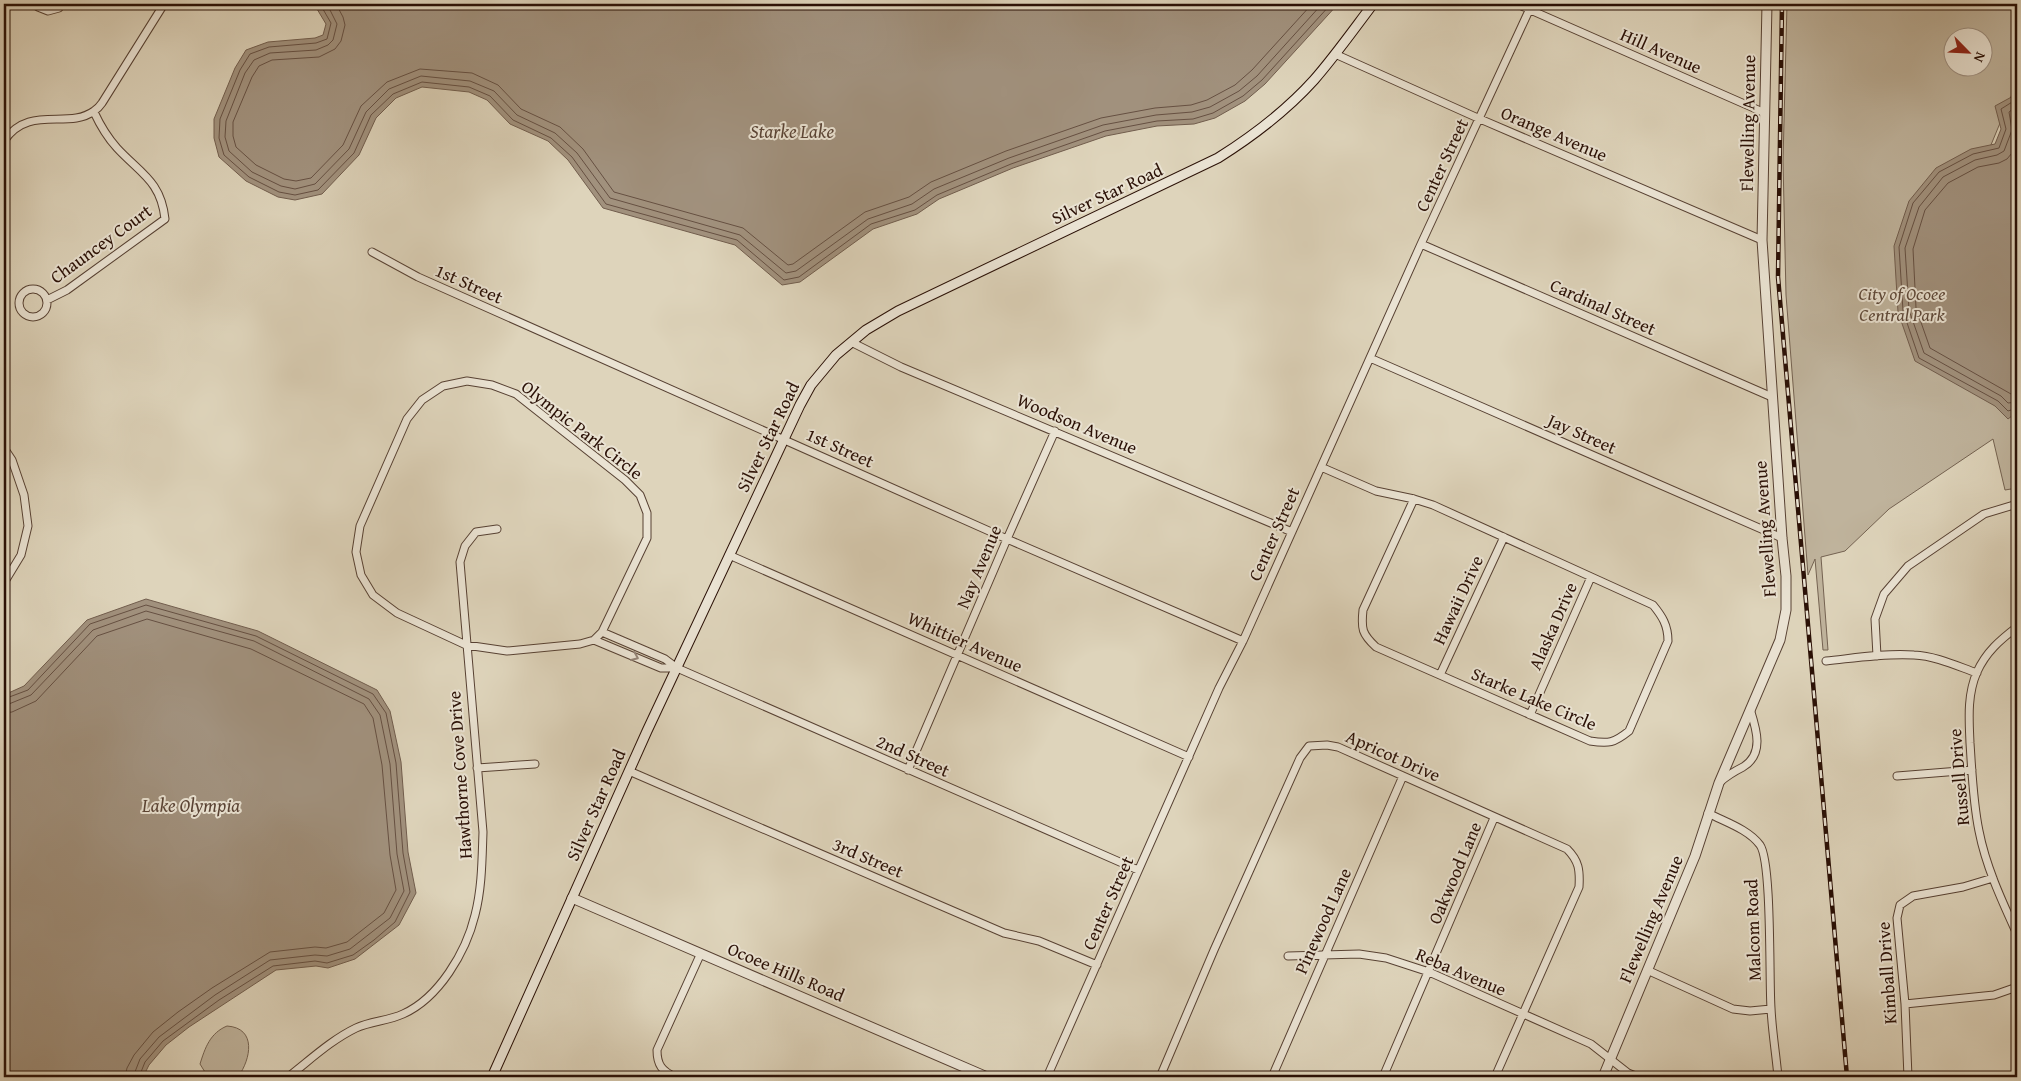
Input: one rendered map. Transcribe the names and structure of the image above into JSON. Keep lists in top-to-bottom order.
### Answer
{
  "streets": {
    "street": [
      "Hill Avenue",
      "Flewelling Avenue",
      "Orange Avenue",
      "Center Street",
      "Silver Star Road",
      "Chauncey Court",
      "1st Street",
      "Cardinal Street",
      "Woodson Avenue",
      "Olympic Park Circle",
      "Jay Street",
      "Nay Avenue",
      "Hawaii Drive",
      "Alaska Drive",
      "Whittier Avenue",
      "Starke Lake Circle",
      "2nd Street",
      "Apricot Drive",
      "Hawthorne Cove Drive",
      "Russell Drive",
      "3rd Street",
      "Oakwood Lane",
      "Pinewood Lane",
      "Malcom Road",
      "Ocoee Hills Road",
      "Reba Avenue",
      "Kimball Drive"
    ]
  },
  "crossings": [
    ["Hill Avenue", "Flewelling Avenue"],
    ["Hill Avenue", "Center Street"],
    ["Flewelling Avenue", "Orange Avenue"],
    ["Flewelling Avenue", "Cardinal Street"],
    ["Flewelling Avenue", "Jay Street"],
    ["Flewelling Avenue", "Malcom Road"],
    ["Flewelling Avenue", "Reba Avenue"],
    ["Orange Avenue", "Center Street"],
    ["Orange Avenue", "Silver Star Road"],
    ["Center Street", "1st Street"],
    ["Center Street", "Cardinal Street"],
    ["Center Street", "Woodson Avenue"],
    ["Center Street", "Jay Street"],
    ["Center Street", "Whittier Avenue"],
    ["Center Street", "Starke Lake Circle"],
    ["Center Street", "2nd Street"],
    ["Center Street", "3rd Street"],
    ["Silver Star Road", "1st Street"],
    ["Silver Star Road", "Woodson Avenue"],
    ["Silver Star Road", "Whittier Avenue"],
    ["Silver Star Road", "2nd Street"],
    ["Silver Star Road", "3rd Street"],
    ["Silver Star Road", "Ocoee Hills Road"],
    ["1st Street", "Nay Avenue"],
    ["Woodson Avenue", "Nay Avenue"],
    ["Olympic Park Circle", "Hawthorne Cove Drive"],
    ["Nay Avenue", "Whittier Avenue"],
    ["Nay Avenue", "2nd Street"],
    ["Hawaii Drive", "Starke Lake Circle"],
    ["Alaska Drive", "Starke Lake Circle"],
    ["Apricot Drive", "Oakwood Lane"],
    ["Apricot Drive", "Pinewood Lane"],
    ["Apricot Drive", "Reba Avenue"],
    ["Russell Drive", "Kimball Drive"],
    ["Oakwood Lane", "Reba Avenue"],
    ["Pinewood Lane", "Reba Avenue"]
  ],
  "water": ["Starke Lake", "Lake Olympia"],
  "parks": ["City of Ocoee Central Park"],
  "north": "bottom right"
}
